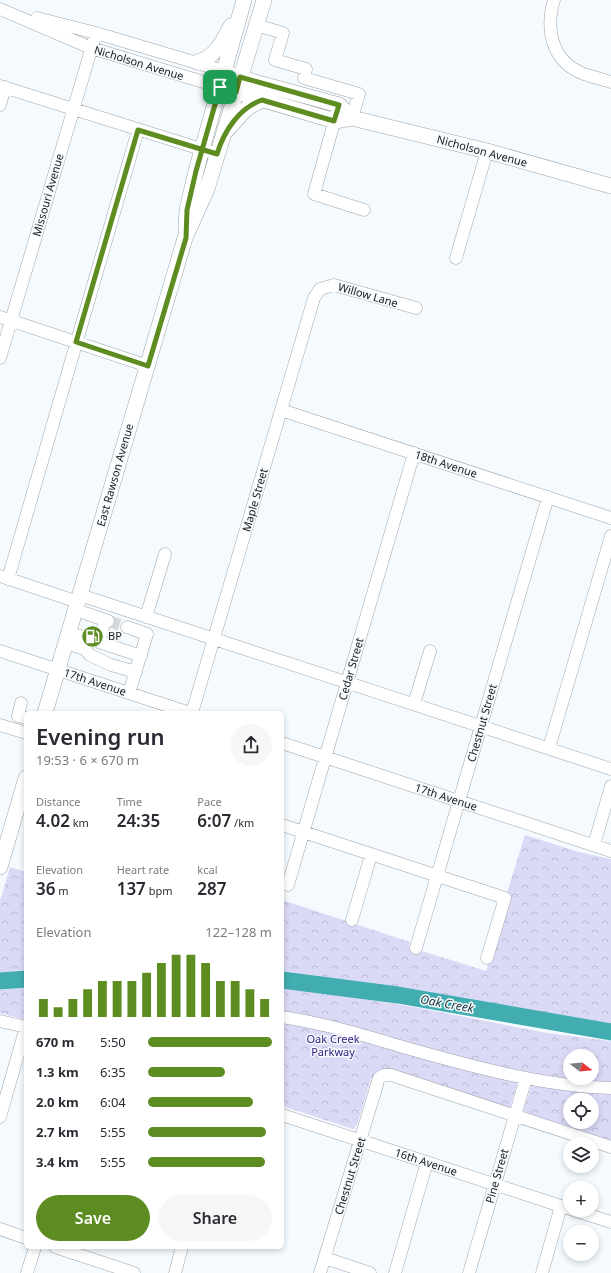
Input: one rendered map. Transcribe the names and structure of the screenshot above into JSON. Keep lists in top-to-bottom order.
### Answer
{
  "streets": {
    "main road": ["Nicholson Avenue", "East Rawson Avenue"],
    "street": [
      "Missouri Avenue",
      "Willow Lane",
      "18th Avenue",
      "Maple Street",
      "Cedar Street",
      "17th Avenue",
      "Chestnut Street",
      "16th Avenue",
      "Pine Street"
    ]
  },
  "crossings": [
    ["Nicholson Avenue", "Missouri Avenue"],
    ["Nicholson Avenue", "East Rawson Avenue"],
    ["Willow Lane", "Maple Street"],
    ["18th Avenue", "Maple Street"],
    ["18th Avenue", "Cedar Street"],
    ["18th Avenue", "Chestnut Street"],
    ["East Rawson Avenue", "17th Avenue"],
    ["Cedar Street", "17th Avenue"],
    ["17th Avenue", "Chestnut Street"],
    ["Chestnut Street", "16th Avenue"],
    ["Chestnut Street", "Pine Street"],
    ["16th Avenue", "Pine Street"]
  ],
  "water": ["Oak Creek"],
  "parks": ["Oak Creek Parkway"],
  "places": {
    "fuel station": ["BP"]
  },
  "north": "right",
  "page": {
    "heading": ["Evening run", "19:53 · 6 × 670 m"],
    "stats": [
      ["Distance", "4.02 km"],
      ["Time", "24:35"],
      ["Pace", "6:07 /km"],
      ["Elevation", "36 m"],
      ["Heart rate", "137 bpm"],
      ["kcal", "287"]
    ],
    "chart": ["Elevation", "122–128 m"],
    "list": [
      {
        "name": "670 m",
        "note": "5:50"
      },
      {
        "name": "1.3 km",
        "note": "6:35"
      },
      {
        "name": "2.0 km",
        "note": "6:04"
      },
      {
        "name": "2.7 km",
        "note": "5:55"
      },
      {
        "name": "3.4 km",
        "note": "5:55"
      }
    ],
    "map_buttons": ["+", "−"],
    "buttons": ["Save", "Share"]
  }
}
